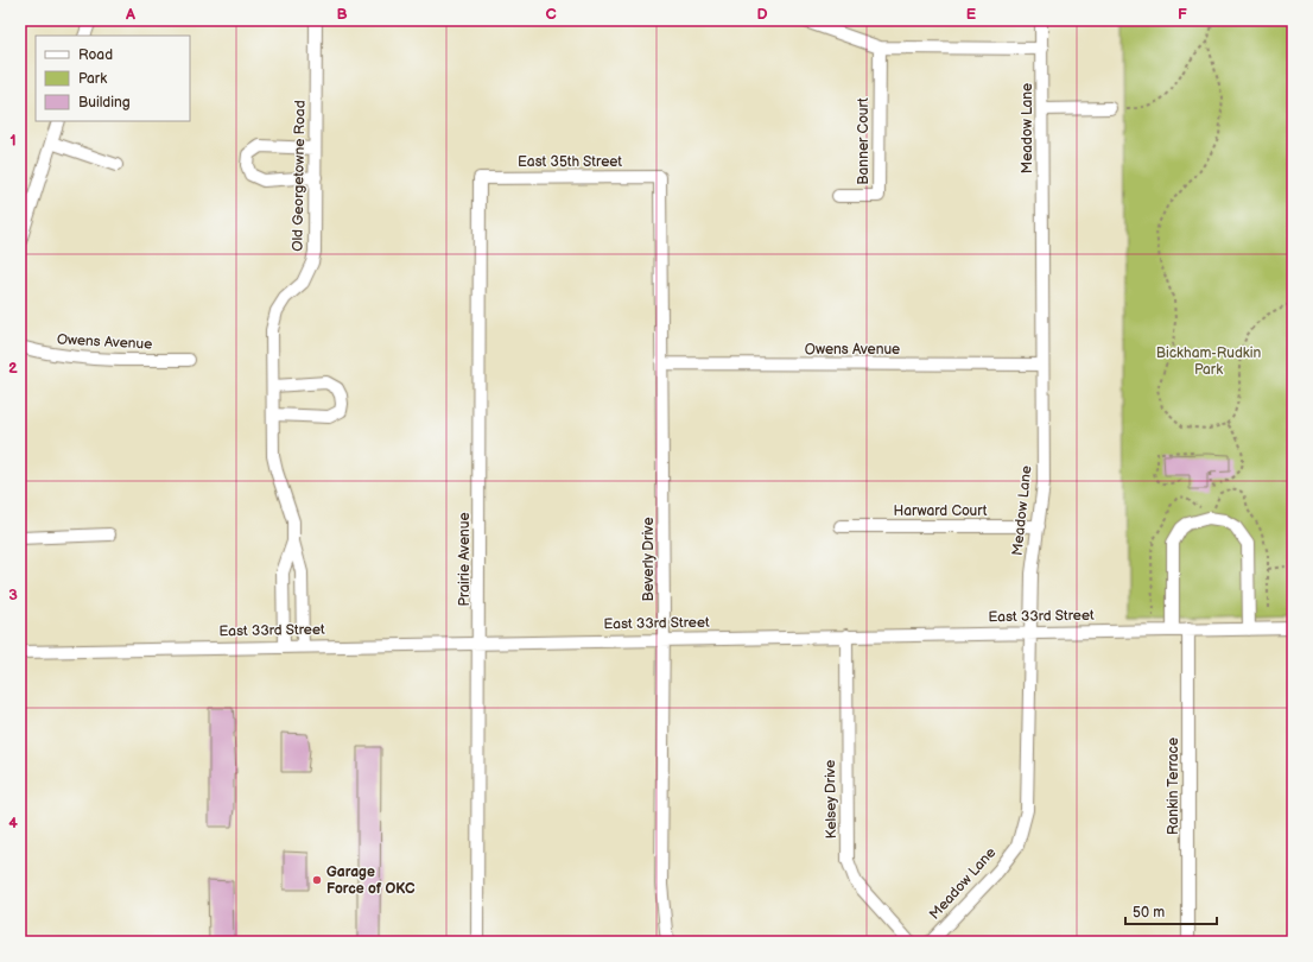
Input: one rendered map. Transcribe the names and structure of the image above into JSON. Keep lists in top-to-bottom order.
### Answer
{
  "streets": {
    "street": [
      "Meadow Lane",
      "Banner Court",
      "East 35th Street",
      "Old Georgetowne Road",
      "Owens Avenue",
      "Harward Court",
      "Prairie Avenue",
      "Beverly Drive",
      "East 33rd Street",
      "Rankin Terrace",
      "Kelsey Drive"
    ]
  },
  "crossings": [
    ["Meadow Lane", "Owens Avenue"],
    ["Meadow Lane", "Harward Court"],
    ["Meadow Lane", "East 33rd Street"],
    ["East 35th Street", "Prairie Avenue"],
    ["East 35th Street", "Beverly Drive"],
    ["Old Georgetowne Road", "East 33rd Street"],
    ["Owens Avenue", "Beverly Drive"],
    ["Prairie Avenue", "East 33rd Street"],
    ["Beverly Drive", "East 33rd Street"],
    ["East 33rd Street", "Rankin Terrace"],
    ["East 33rd Street", "Kelsey Drive"]
  ],
  "parks": ["Bickham-Rudkin Park"],
  "places": ["Garage Force of OKC"],
  "legend": ["Road", "Park", "Building"],
  "scale_bar": "50 m",
  "grid": {
    "columns": [
      "A",
      "B",
      "C",
      "D",
      "E",
      "F"
    ],
    "rows": [
      "1",
      "2",
      "3",
      "4"
    ]
  }
}
